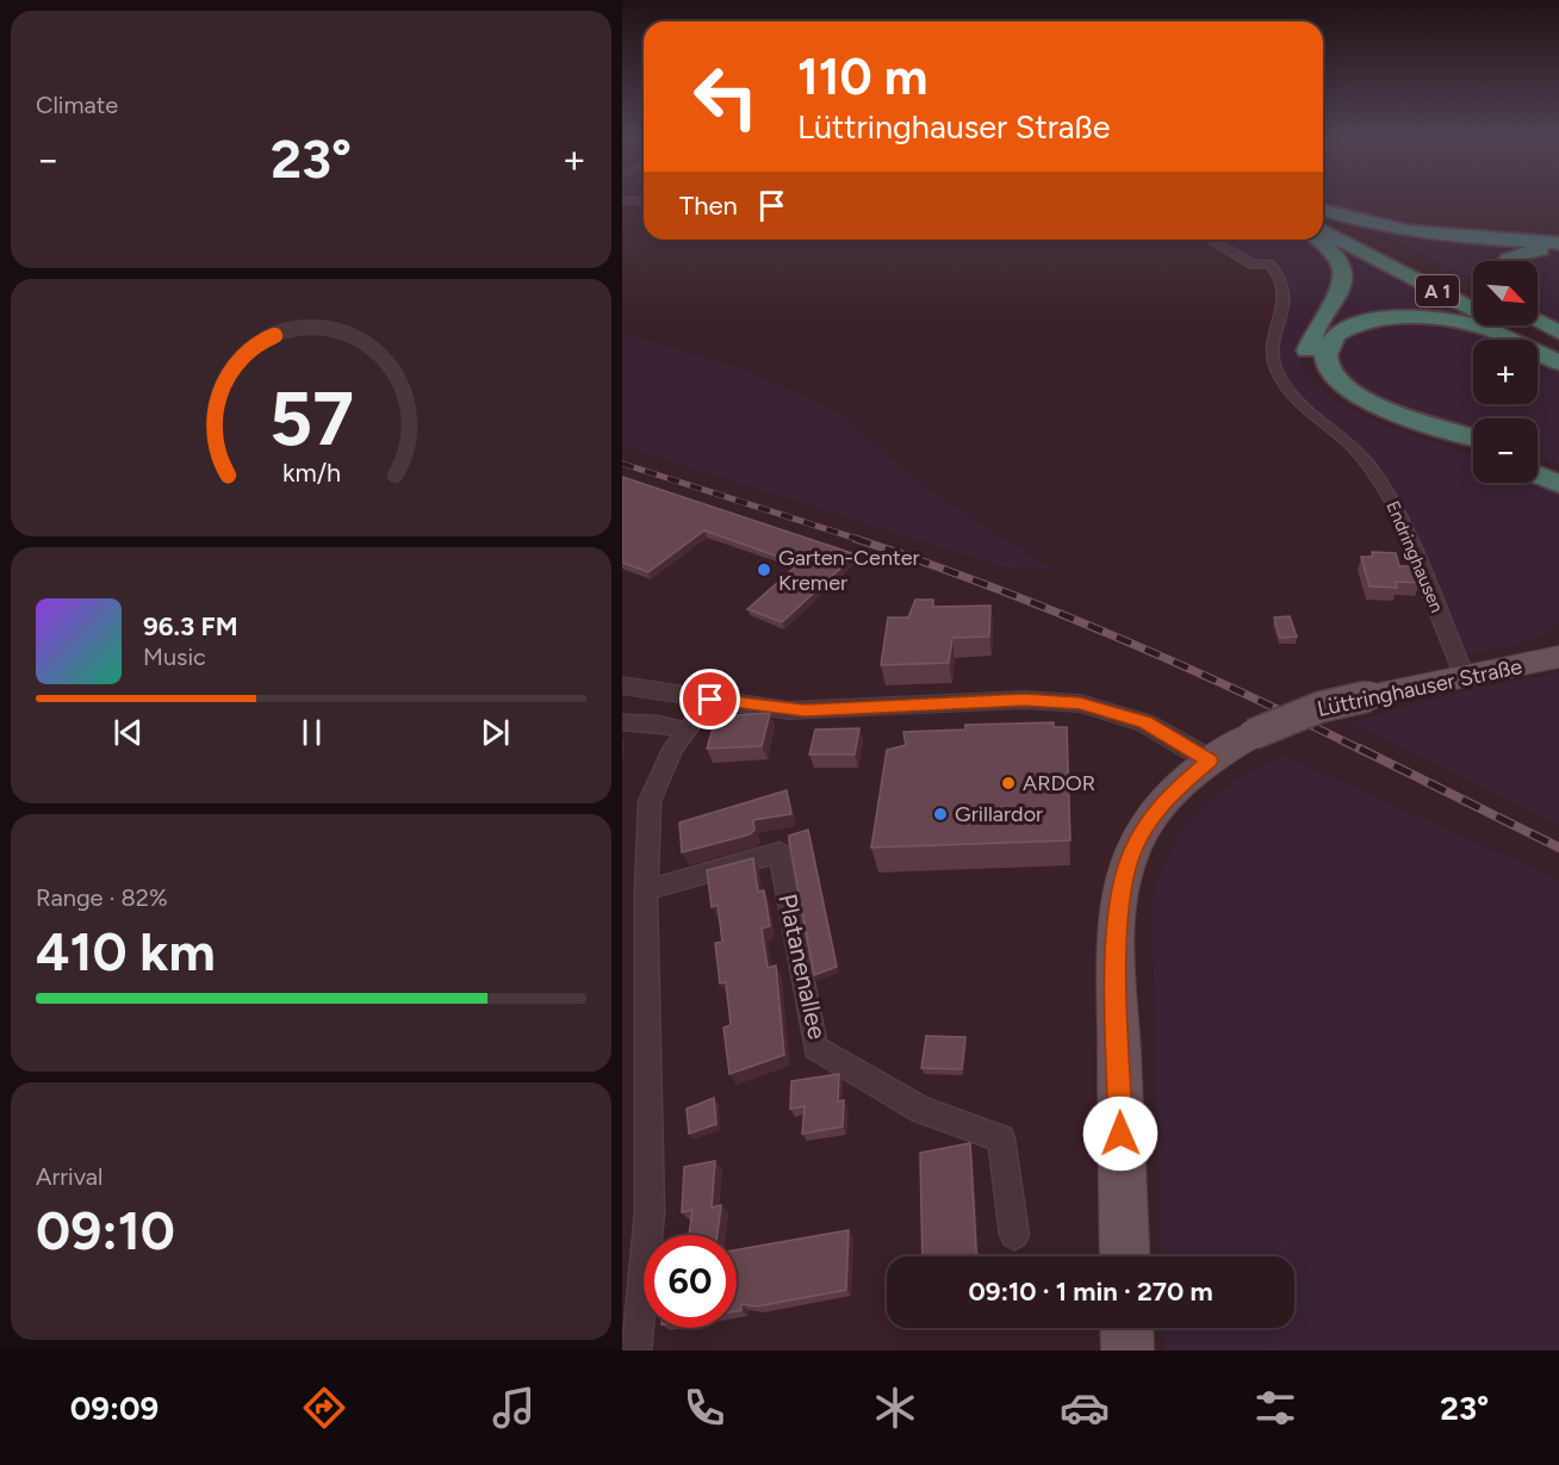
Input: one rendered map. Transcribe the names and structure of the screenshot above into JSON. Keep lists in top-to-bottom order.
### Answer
{
  "streets": {
    "highway": ["A 1"],
    "main road": ["Lüttringhauser Straße"],
    "street": ["Endringhausen", "Platanenallee"]
  },
  "crossings": [
    ["Endringhausen", "Lüttringhauser Straße"]
  ],
  "places": ["Garten-Center Kremer", "ARDOR", "Grillardor"],
  "north": "bottom right",
  "page": {
    "tile": [
      "Climate",
      ["Range · 82%", "410 km"],
      ["Arrival", "09:10"]
    ],
    "turn": ["110 m", "Lüttringhauser Straße"],
    "heat": ["−", "23°", "+"],
    "then": "Then",
    "map_buttons": ["+", "−"],
    "song": ["96.3 FM", "Music"],
    "limit": "60",
    "trip": "09:10 · 1 min · 270 m",
    "tabs": ["09:09", "23°"],
    "gauge": ["57", "km/h"]
  }
}
